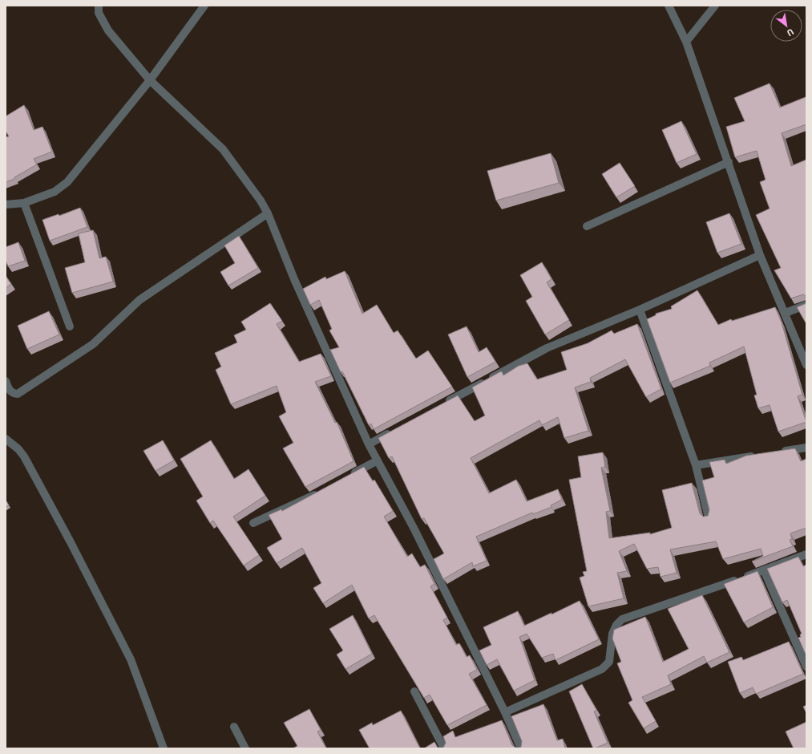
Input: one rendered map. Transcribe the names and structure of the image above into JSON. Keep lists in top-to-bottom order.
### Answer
{
  "north": "bottom right"
}
